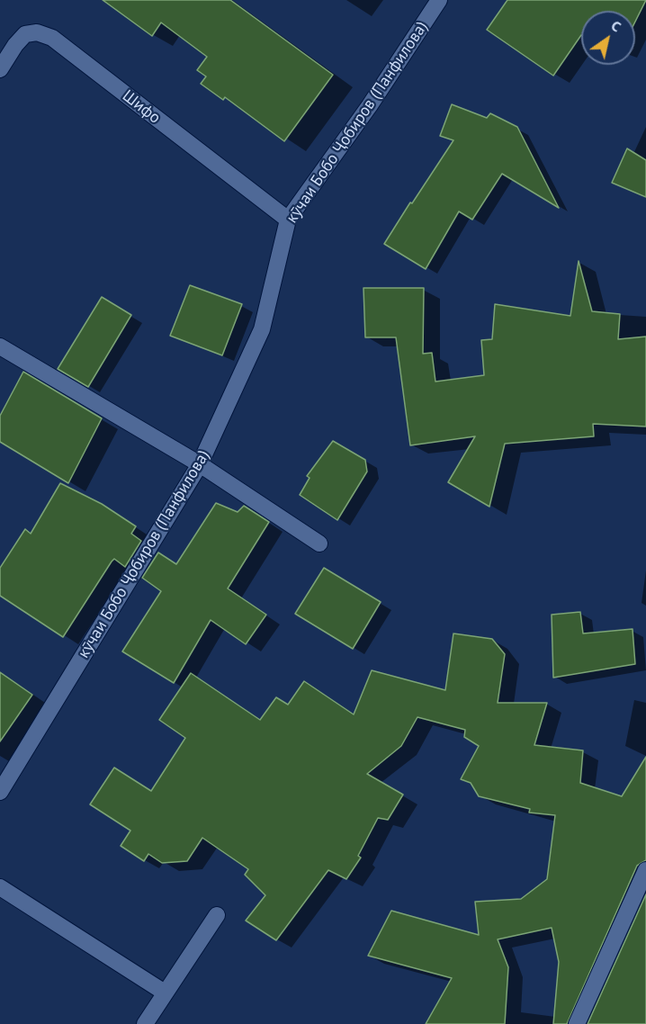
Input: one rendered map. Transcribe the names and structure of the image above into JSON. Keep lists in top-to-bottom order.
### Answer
{
  "streets": {
    "street": ["Шифо", "кӯчаи Бобо Ҷобиров (Панфилова)"]
  },
  "crossings": [
    ["Шифо", "кӯчаи Бобо Ҷобиров (Панфилова)"]
  ],
  "north": "top right"
}
